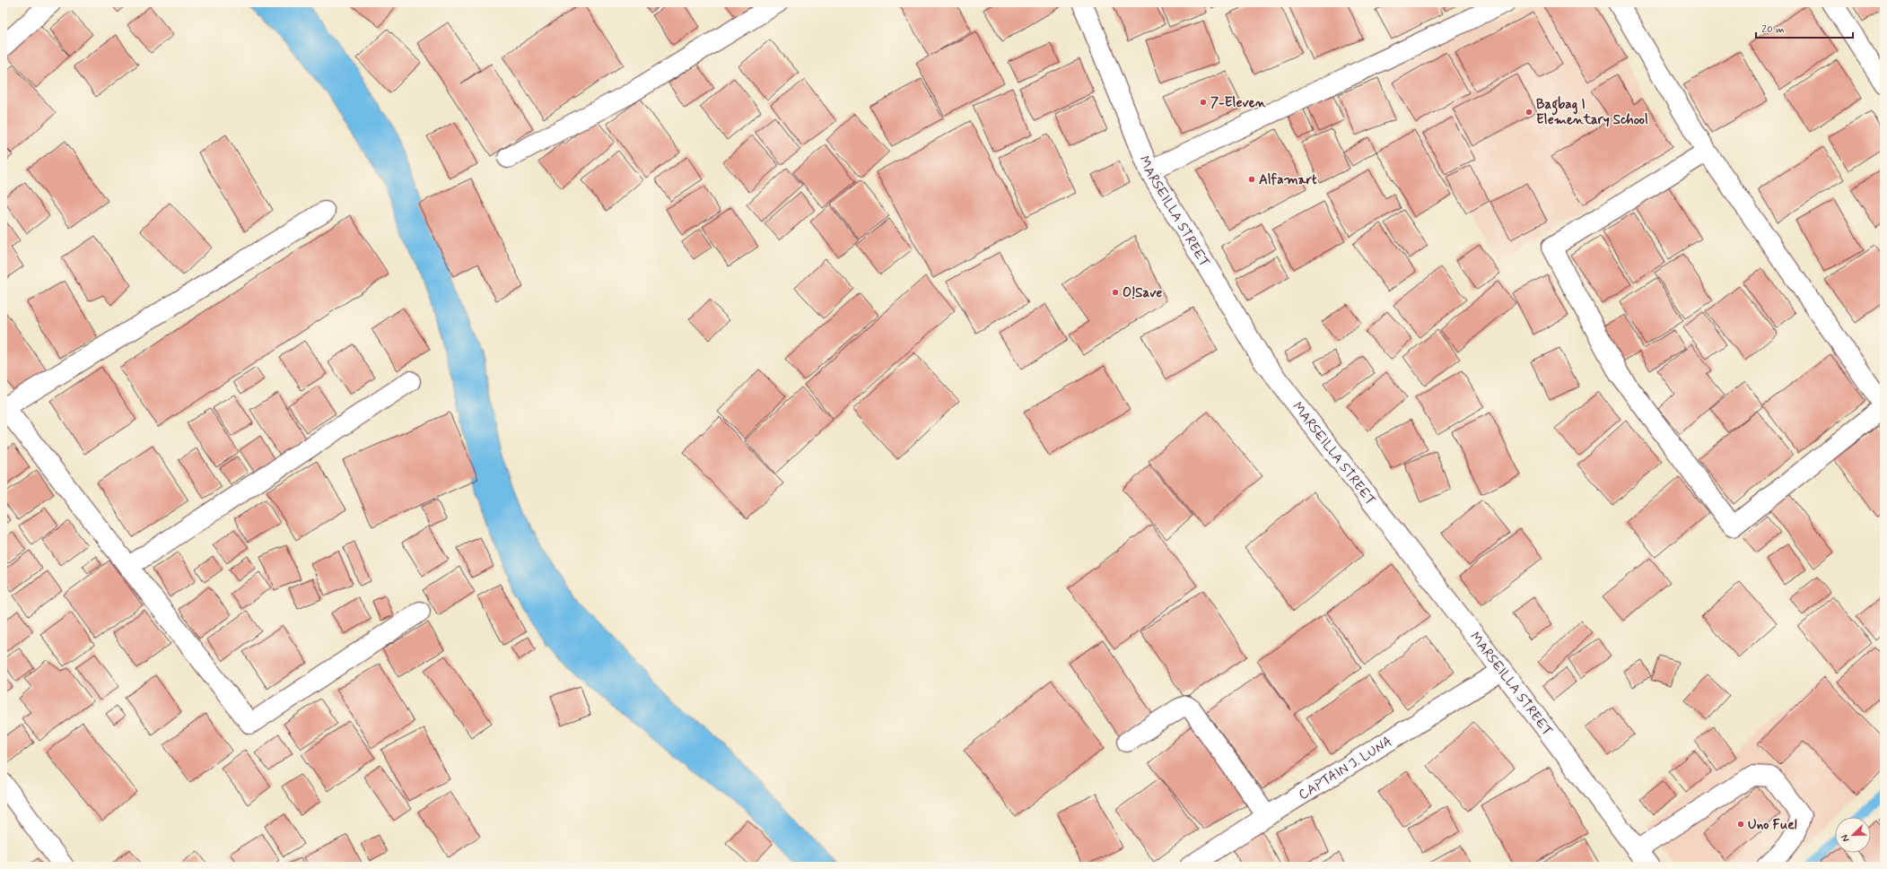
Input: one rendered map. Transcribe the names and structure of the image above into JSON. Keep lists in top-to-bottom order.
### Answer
{
  "streets": {
    "street": ["MARSEILLA STREET", "CAPTAIN J. LUNA"]
  },
  "crossings": [
    ["MARSEILLA STREET", "CAPTAIN J. LUNA"]
  ],
  "places": [
    "7-Eleven",
    "Bagbag I Elementary School",
    "Alfamart",
    "O!Save",
    "Uno Fuel"
  ],
  "scale_bar": "20 m",
  "north": "bottom left"
}
